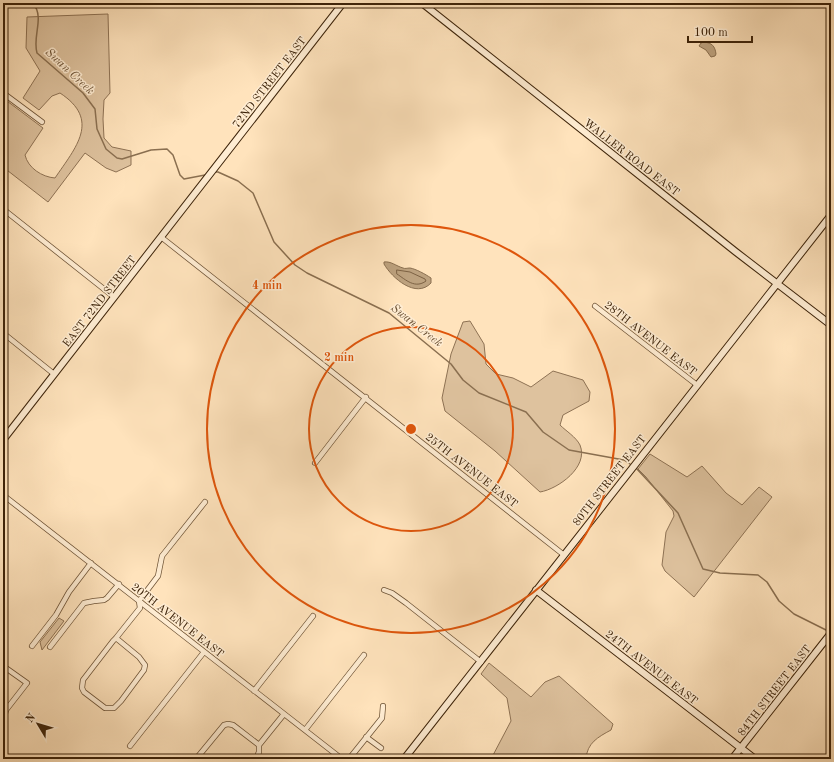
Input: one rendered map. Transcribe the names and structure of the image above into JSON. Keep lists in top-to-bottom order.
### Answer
{
  "streets": {
    "street": [
      "72ND STREET EAST",
      "WALLER ROAD EAST",
      "EAST 72ND STREET",
      "28TH AVENUE EAST",
      "25TH AVENUE EAST",
      "80TH STREET EAST",
      "20TH AVENUE EAST",
      "24TH AVENUE EAST",
      "84TH STREET EAST"
    ]
  },
  "crossings": [
    ["72ND STREET EAST", "EAST 72ND STREET"],
    ["WALLER ROAD EAST", "80TH STREET EAST"],
    ["EAST 72ND STREET", "25TH AVENUE EAST"],
    ["28TH AVENUE EAST", "80TH STREET EAST"],
    ["25TH AVENUE EAST", "80TH STREET EAST"],
    ["80TH STREET EAST", "24TH AVENUE EAST"],
    ["24TH AVENUE EAST", "84TH STREET EAST"]
  ],
  "water": ["Swan Creek"],
  "scale_bar": "100 m",
  "north": "top left",
  "rings": ["4 min", "2 min"]
}
